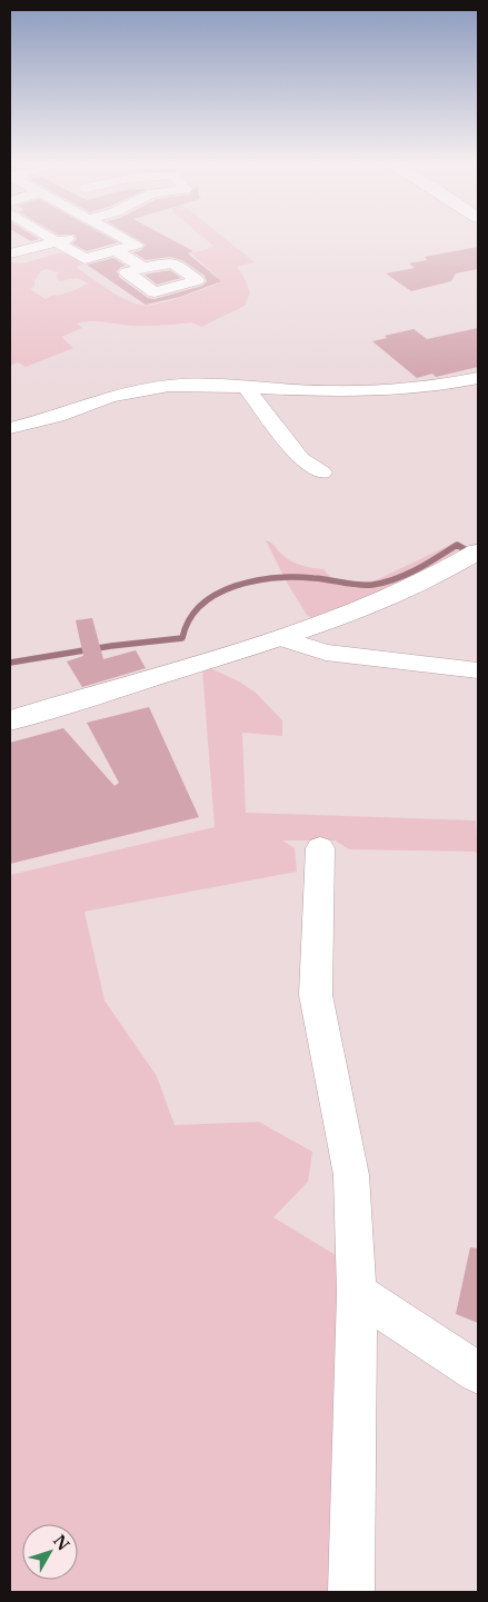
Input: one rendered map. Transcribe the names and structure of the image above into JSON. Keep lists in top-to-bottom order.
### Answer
{
  "north": "top right"
}
